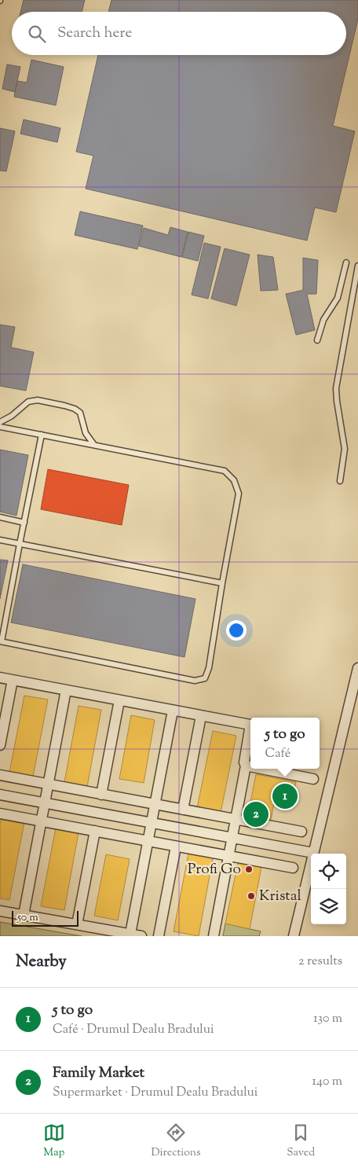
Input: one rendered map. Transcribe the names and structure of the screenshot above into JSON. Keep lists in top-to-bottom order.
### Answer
{
  "places": ["Profi Go", "Kristal"],
  "scale_bar": "50 m",
  "page": {
    "search": "Search here",
    "popup": ["5 to go", "Café"],
    "pins": ["1", "2"],
    "scale": "50 m",
    "heading": ["Nearby", "2 results"],
    "list": [
      {
        "mark": "1",
        "name": "5 to go",
        "note": "Café · Drumul Dealu Bradului",
        "value": "130 m"
      },
      {
        "mark": "2",
        "name": "Family Market",
        "note": "Supermarket · Drumul Dealu Bradului",
        "value": "140 m"
      }
    ],
    "nav": ["Map", "Directions", "Saved"]
  }
}
